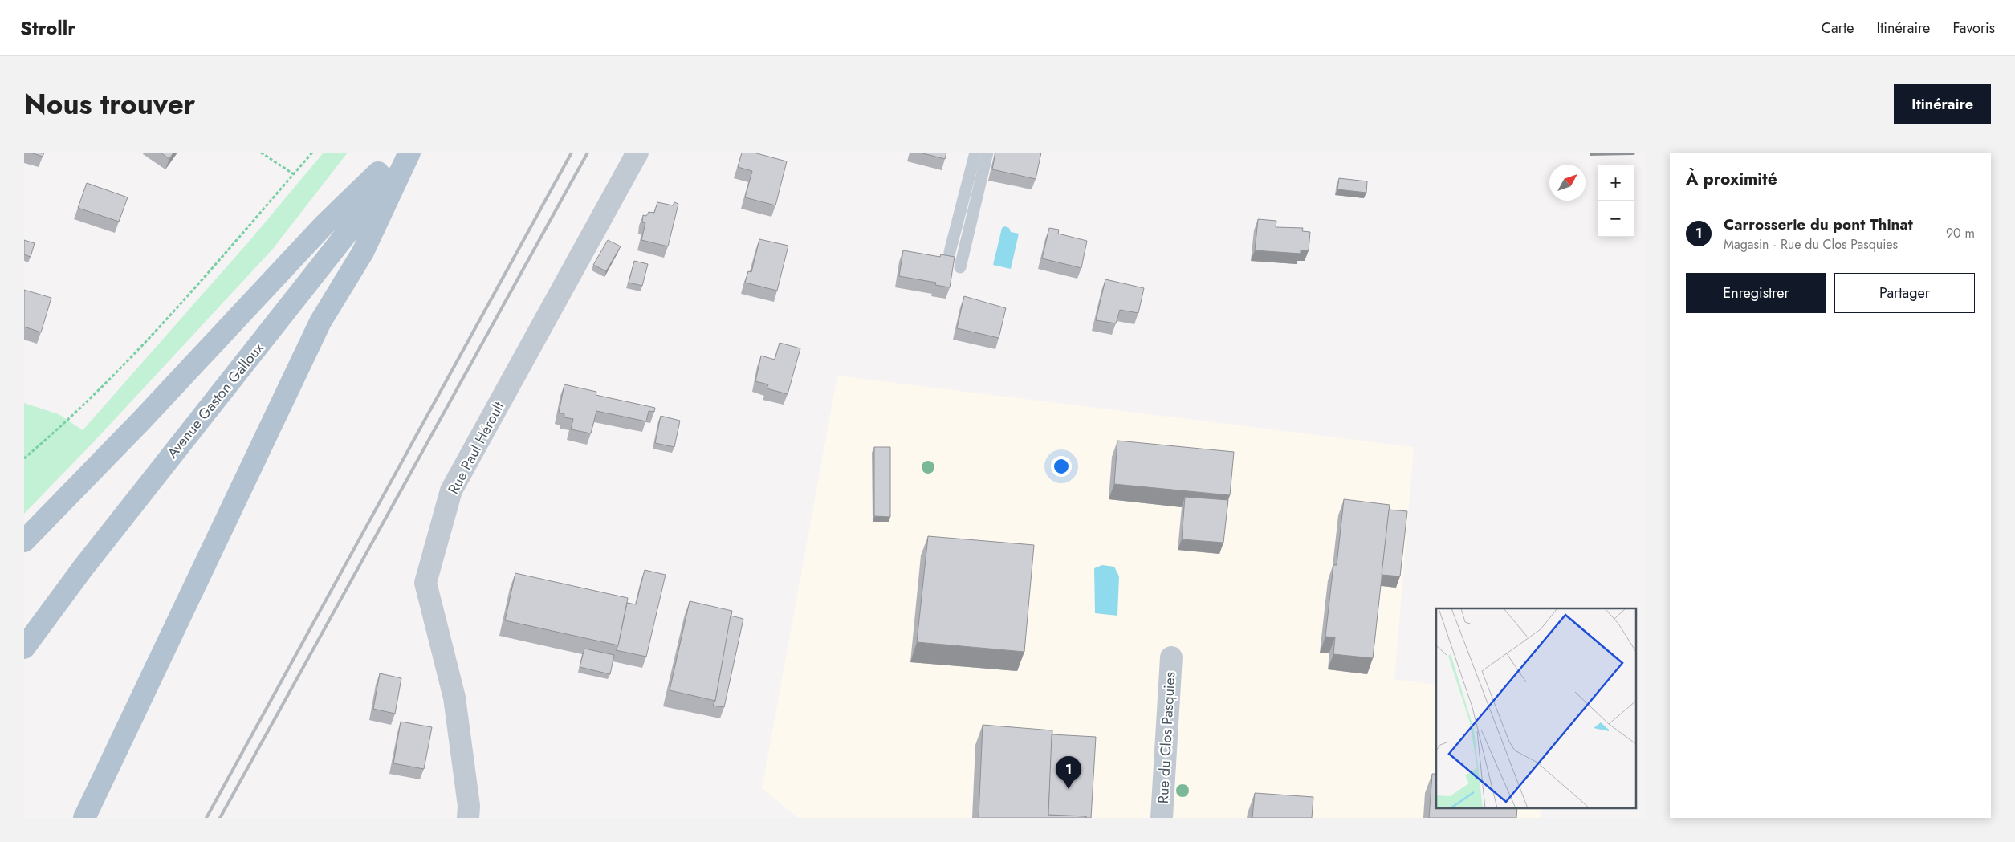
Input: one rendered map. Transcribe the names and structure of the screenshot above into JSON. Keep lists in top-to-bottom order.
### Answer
{
  "streets": {
    "main road": ["Avenue Gaston Galloux"],
    "street": ["Rue Paul Héroult", "Rue du Clos Pasquies"]
  },
  "north": "top right",
  "page": {
    "header": "Strollr",
    "nav": ["Carte", "Itinéraire", "Favoris"],
    "title": "Nous trouver",
    "buttons": [
      "Itinéraire",
      ["Enregistrer", "Partager"]
    ],
    "heading": "À proximité",
    "map_buttons": ["+", "−"],
    "list": [
      {
        "mark": "1",
        "name": "Carrosserie du pont Thinat",
        "note": "Magasin · Rue du Clos Pasquies",
        "value": "90 m"
      }
    ],
    "pins": "1"
  }
}
